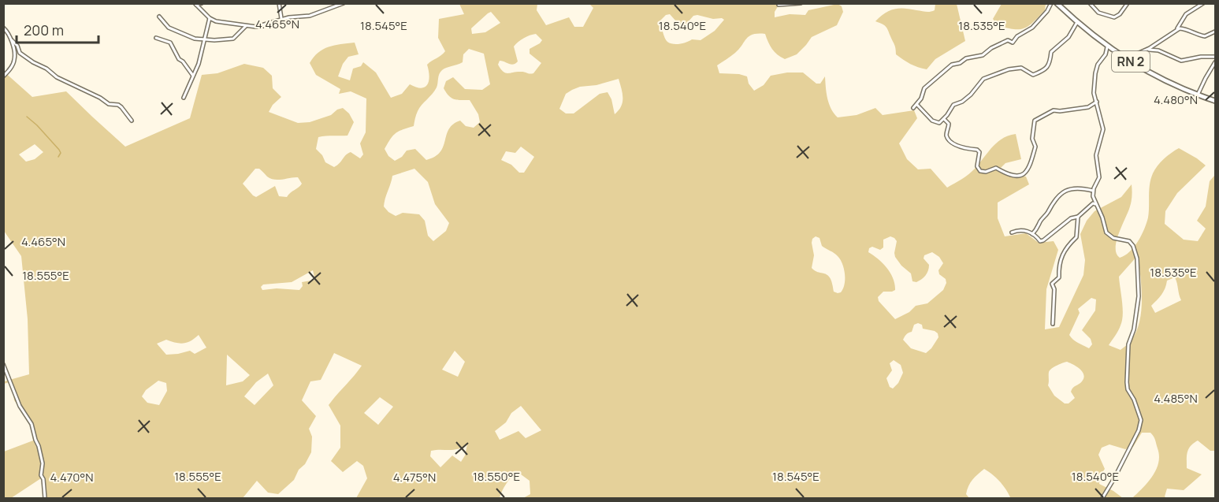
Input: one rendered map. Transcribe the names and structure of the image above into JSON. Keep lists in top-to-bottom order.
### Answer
{
  "streets": {
    "main road": ["RN 2"]
  },
  "scale_bar": "200 m",
  "coordinates": [
    "4.465°N",
    "18.545°E",
    "18.540°E",
    "18.535°E",
    "4.480°N",
    "18.555°E",
    "4.485°N",
    "18.550°E",
    "4.470°N",
    "4.475°N"
  ]
}
